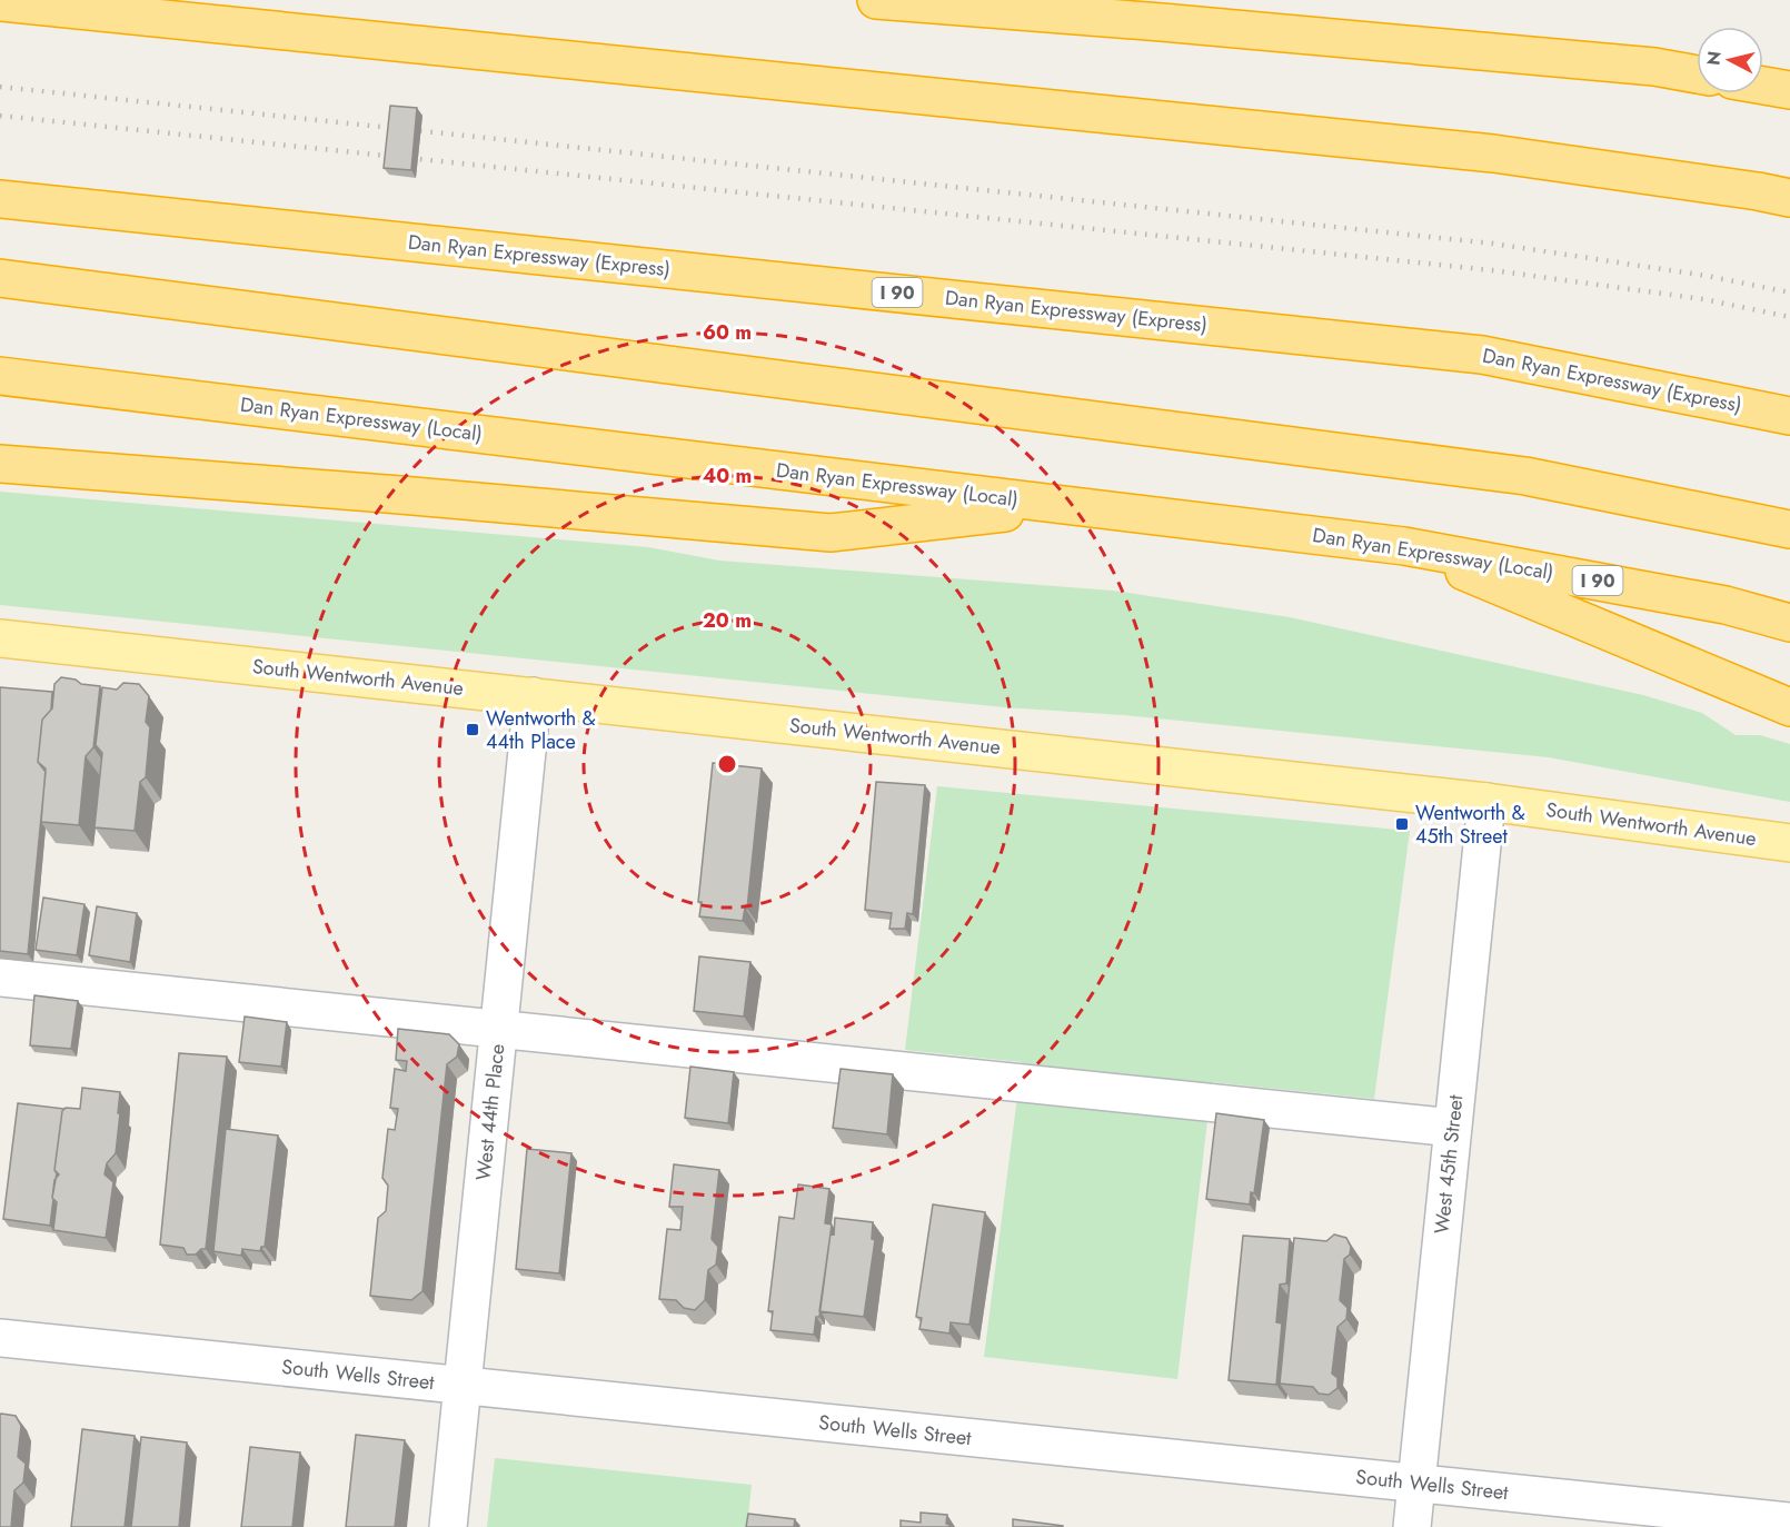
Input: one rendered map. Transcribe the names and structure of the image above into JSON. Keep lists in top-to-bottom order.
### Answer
{
  "streets": {
    "highway": ["Dan Ryan Expressway (Express)", "I 90", "Dan Ryan Expressway (Local)"],
    "main road": ["South Wentworth Avenue"],
    "street": ["West 44th Place", "West 45th Street", "South Wells Street"]
  },
  "crossings": [
    ["South Wentworth Avenue", "West 44th Place"],
    ["South Wentworth Avenue", "West 45th Street"],
    ["West 44th Place", "South Wells Street"],
    ["West 45th Street", "South Wells Street"]
  ],
  "places": {
    "transit": ["Wentworth & 44th Place", "Wentworth & 45th Street"]
  },
  "north": "left",
  "rings": ["60 m", "40 m", "20 m"]
}
